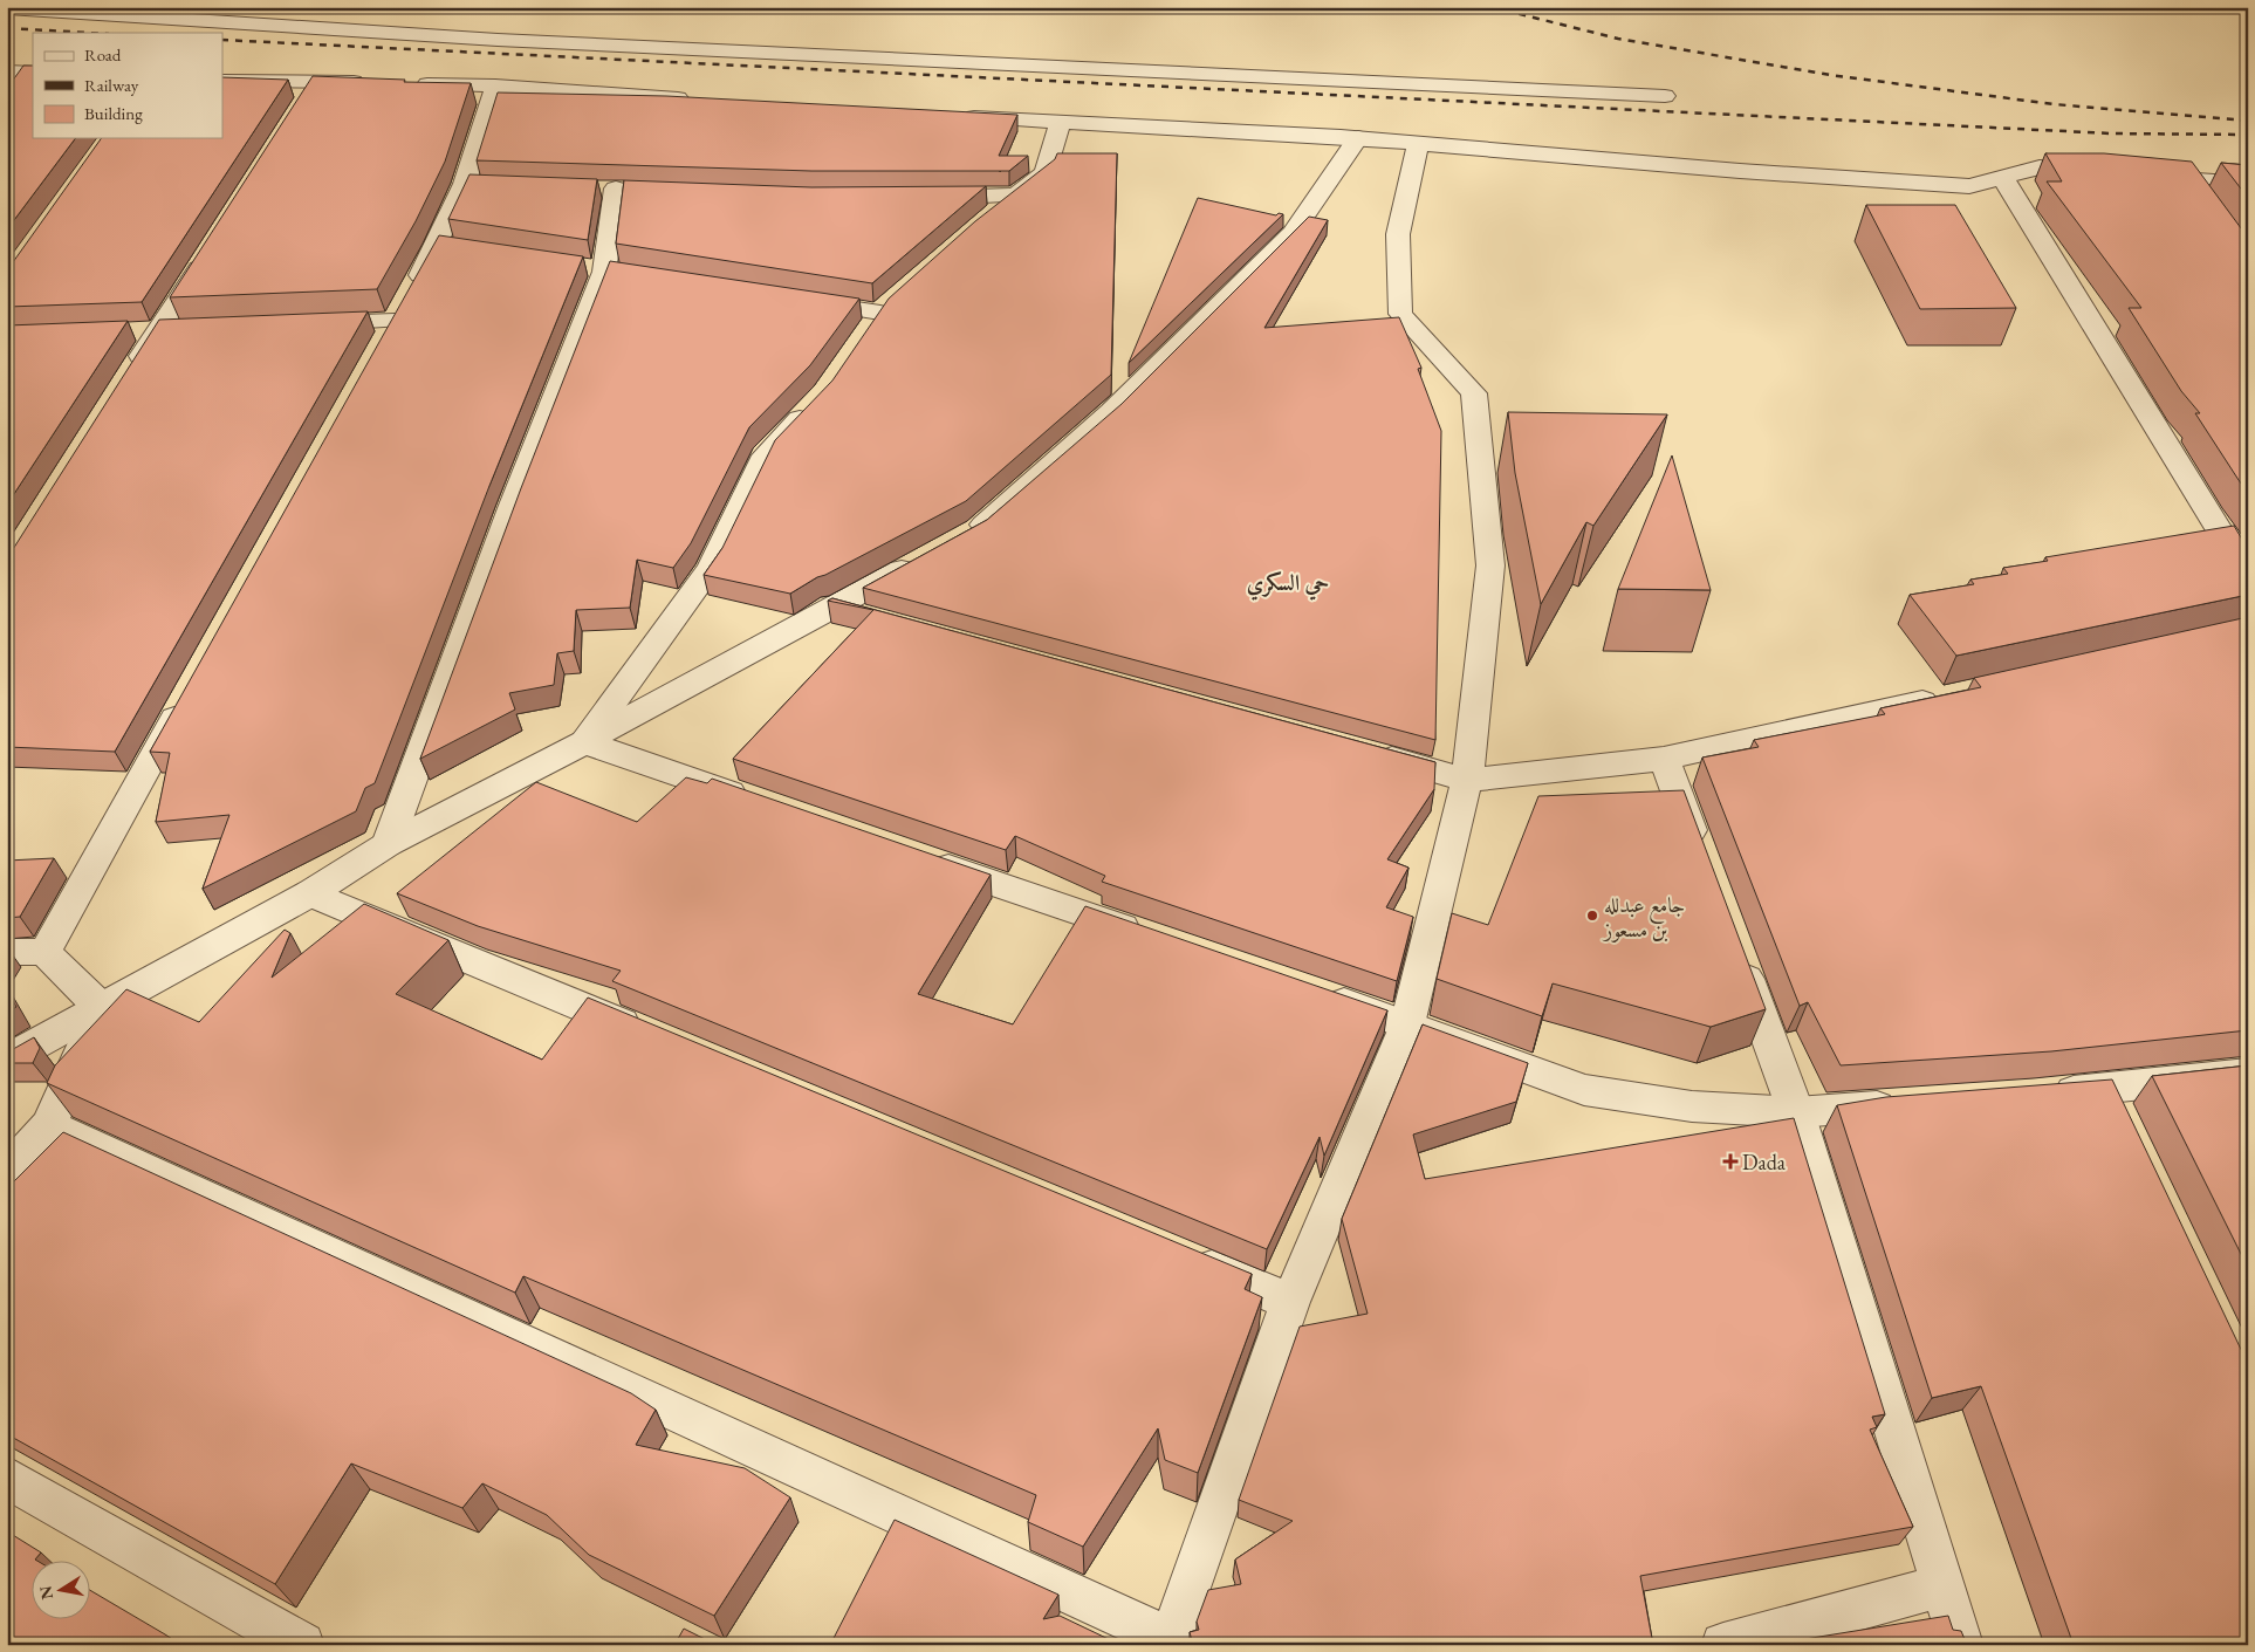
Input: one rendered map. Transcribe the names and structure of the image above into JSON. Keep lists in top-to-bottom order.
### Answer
{
  "districts": ["حي السكري"],
  "places": {
    "other": ["جامع عبدلله بن مسعوز"],
    "health": ["Dada"]
  },
  "legend": ["Road", "Railway", "Building"],
  "north": "left"
}
